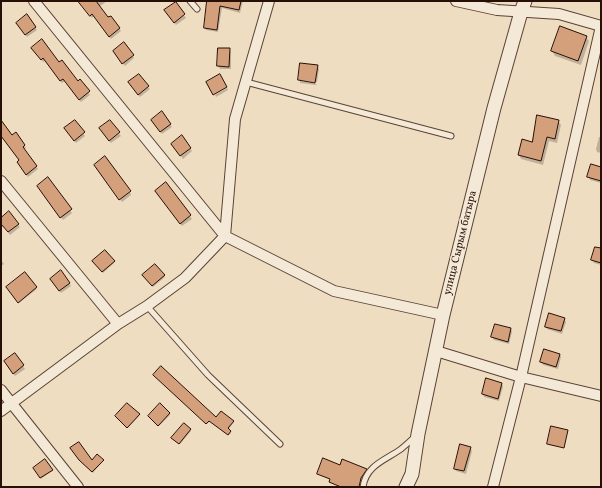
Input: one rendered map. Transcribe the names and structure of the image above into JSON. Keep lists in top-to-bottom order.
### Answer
{
  "streets": {
    "street": ["улица Сырым батыра"]
  }
}
